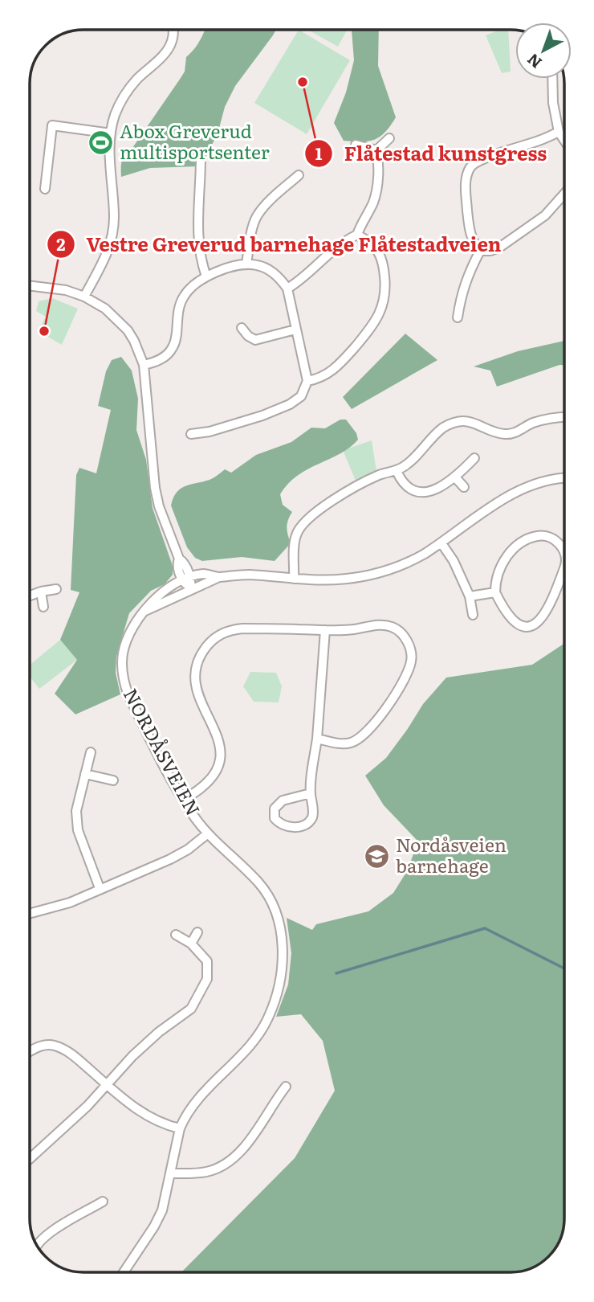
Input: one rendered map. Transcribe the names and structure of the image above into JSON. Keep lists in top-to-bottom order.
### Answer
{
  "streets": {
    "street": ["NORDÅSVEIEN"]
  },
  "places": {
    "other": ["Flåtestad kunstgress", "Vestre Greverud barnehage Flåtestadveien"],
    "sports": ["Abox Greverud multisportsenter"],
    "school or university": ["Nordåsveien barnehage"]
  },
  "north": "bottom left"
}
